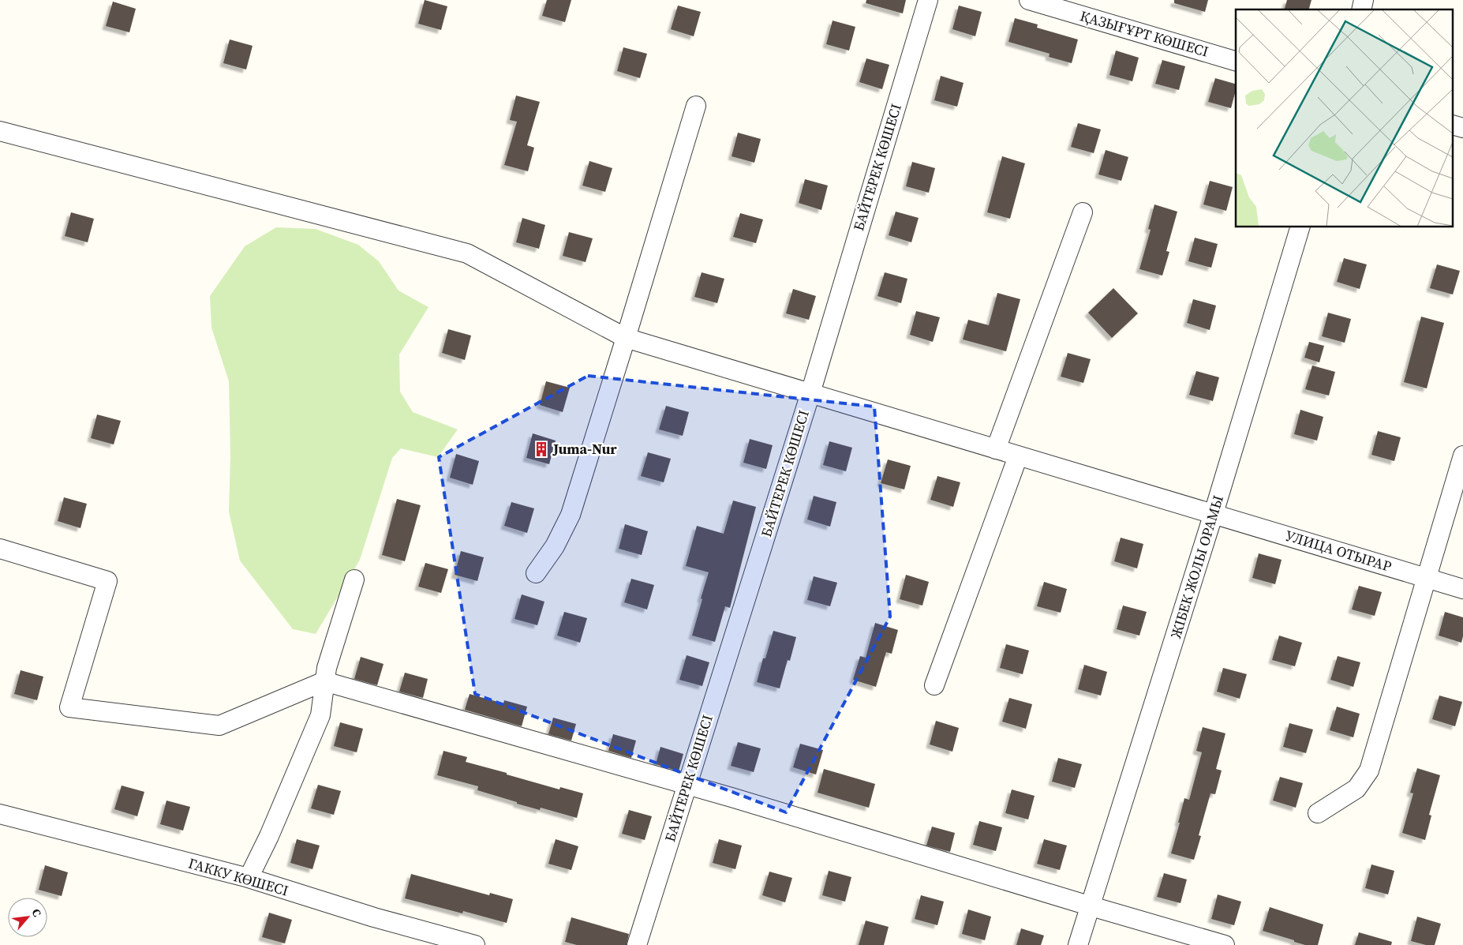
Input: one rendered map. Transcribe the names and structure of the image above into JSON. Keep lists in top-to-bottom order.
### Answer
{
  "streets": {
    "street": [
      "ҚАЗЫҒҰРТ КӨШЕСІ",
      "БАЙТЕРЕК КӨШЕСІ",
      "УЛИЦА ОТЫРАР",
      "ЖІБЕК ЖОЛЫ ОРАМЫ",
      "ГАККУ КӨШЕСІ"
    ]
  },
  "crossings": [
    ["БАЙТЕРЕК КӨШЕСІ", "УЛИЦА ОТЫРАР"],
    ["УЛИЦА ОТЫРАР", "ЖІБЕК ЖОЛЫ ОРАМЫ"]
  ],
  "places": {
    "building": ["Juma-Nur"]
  },
  "north": "top right"
}
